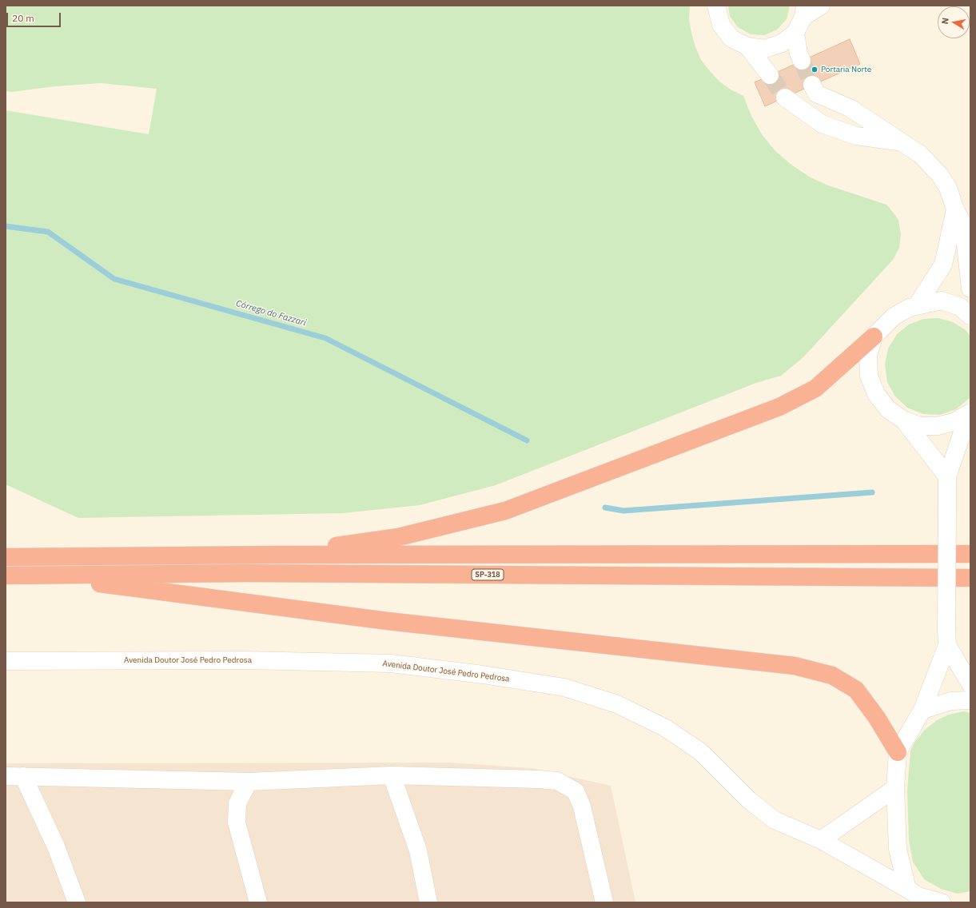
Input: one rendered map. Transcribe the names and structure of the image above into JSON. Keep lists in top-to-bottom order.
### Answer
{
  "streets": {
    "highway": ["SP-318"],
    "street": ["Avenida Doutor José Pedro Pedrosa"]
  },
  "water": ["Córrego do Fazzari"],
  "places": ["Portaria Norte"],
  "scale_bar": "20 m",
  "north": "left"
}
